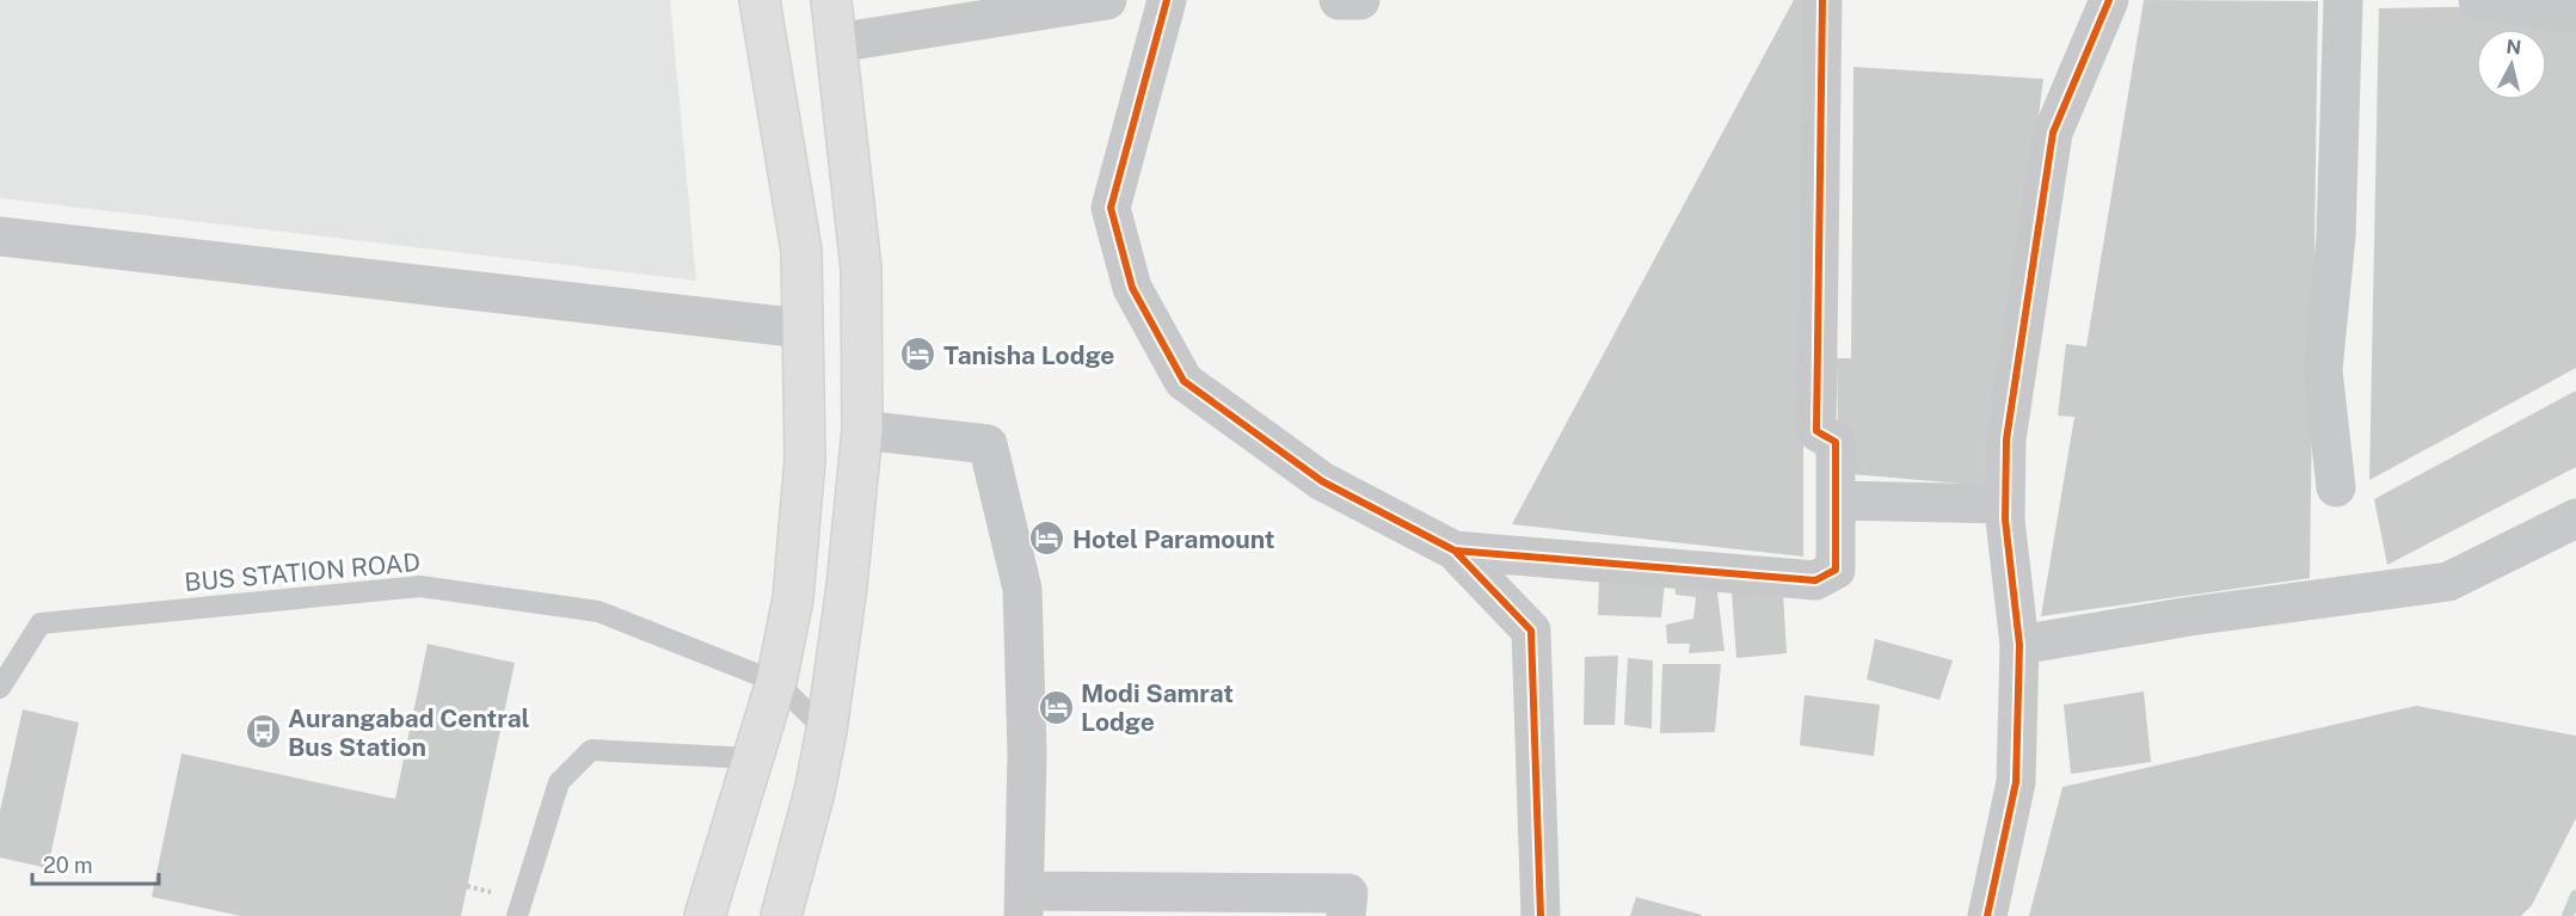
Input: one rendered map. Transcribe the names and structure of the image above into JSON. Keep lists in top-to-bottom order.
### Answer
{
  "streets": {
    "lane": ["BUS STATION ROAD"]
  },
  "places": {
    "hotel": ["Tanisha Lodge", "Hotel Paramount", "Modi Samrat Lodge"],
    "bus stop": ["Aurangabad Central Bus Station"]
  },
  "scale_bar": "20 m",
  "north": "top"
}
